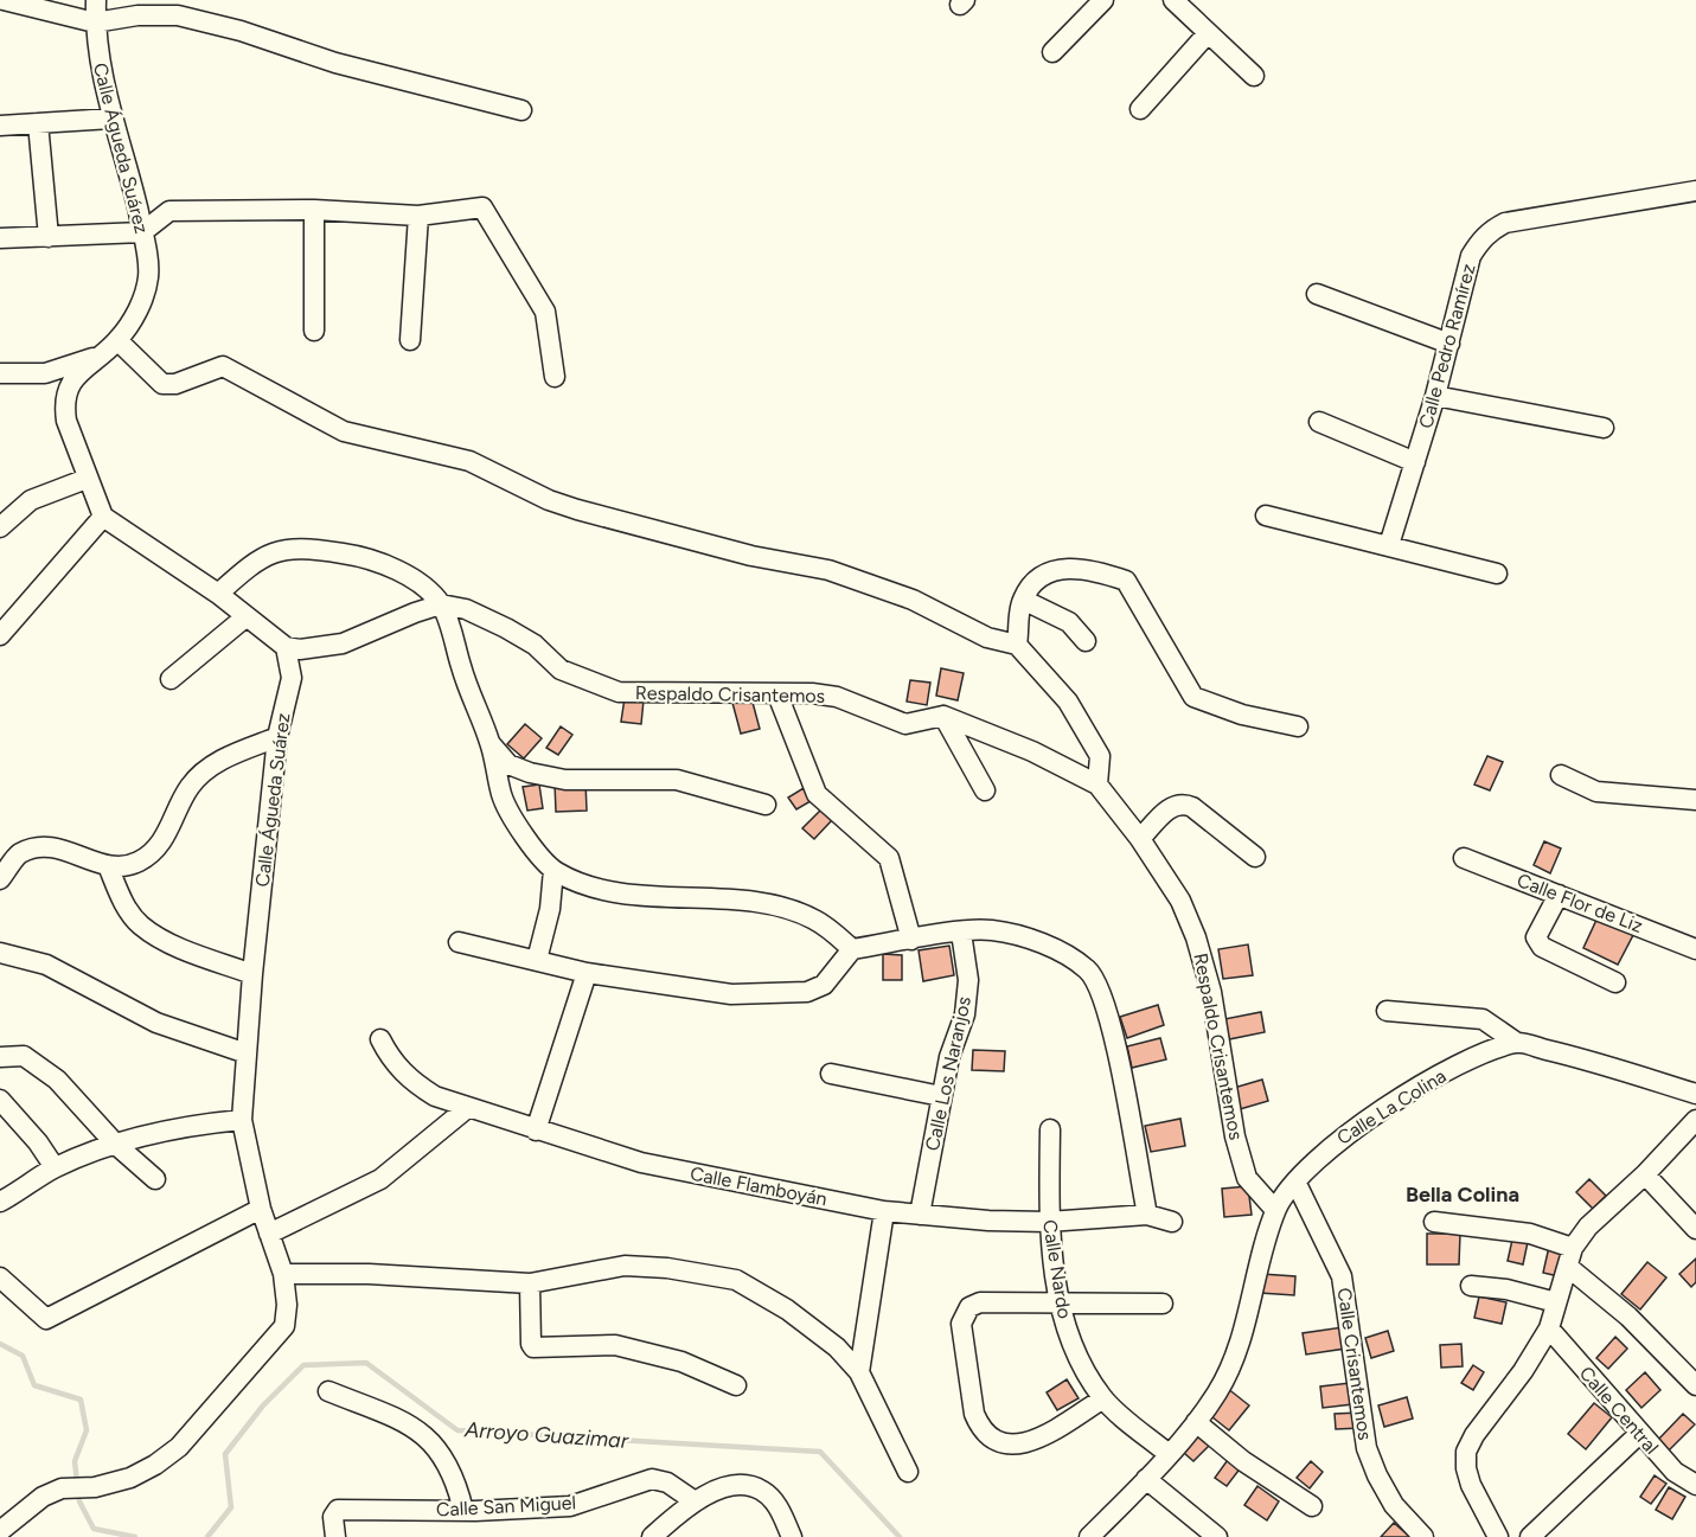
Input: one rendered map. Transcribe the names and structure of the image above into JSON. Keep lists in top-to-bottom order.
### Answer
{
  "streets": {
    "street": [
      "Calle Águeda Suárez",
      "Calle Pedro Ramírez",
      "Respaldo Crisantemos",
      "Calle Flor de Liz",
      "Calle Los Naranjos",
      "Calle La Colina",
      "Calle Flamboyán",
      "Calle Nardo",
      "Calle Crisantemos",
      "Calle Central",
      "Calle San Miguel"
    ]
  },
  "crossings": [
    ["Respaldo Crisantemos", "Calle La Colina"],
    ["Calle Los Naranjos", "Calle Flamboyán"],
    ["Calle La Colina", "Calle Nardo"],
    ["Calle La Colina", "Calle Crisantemos"],
    ["Calle Flamboyán", "Calle Nardo"]
  ],
  "districts": ["Bella Colina"],
  "water": ["Arroyo Guazimar"]
}
